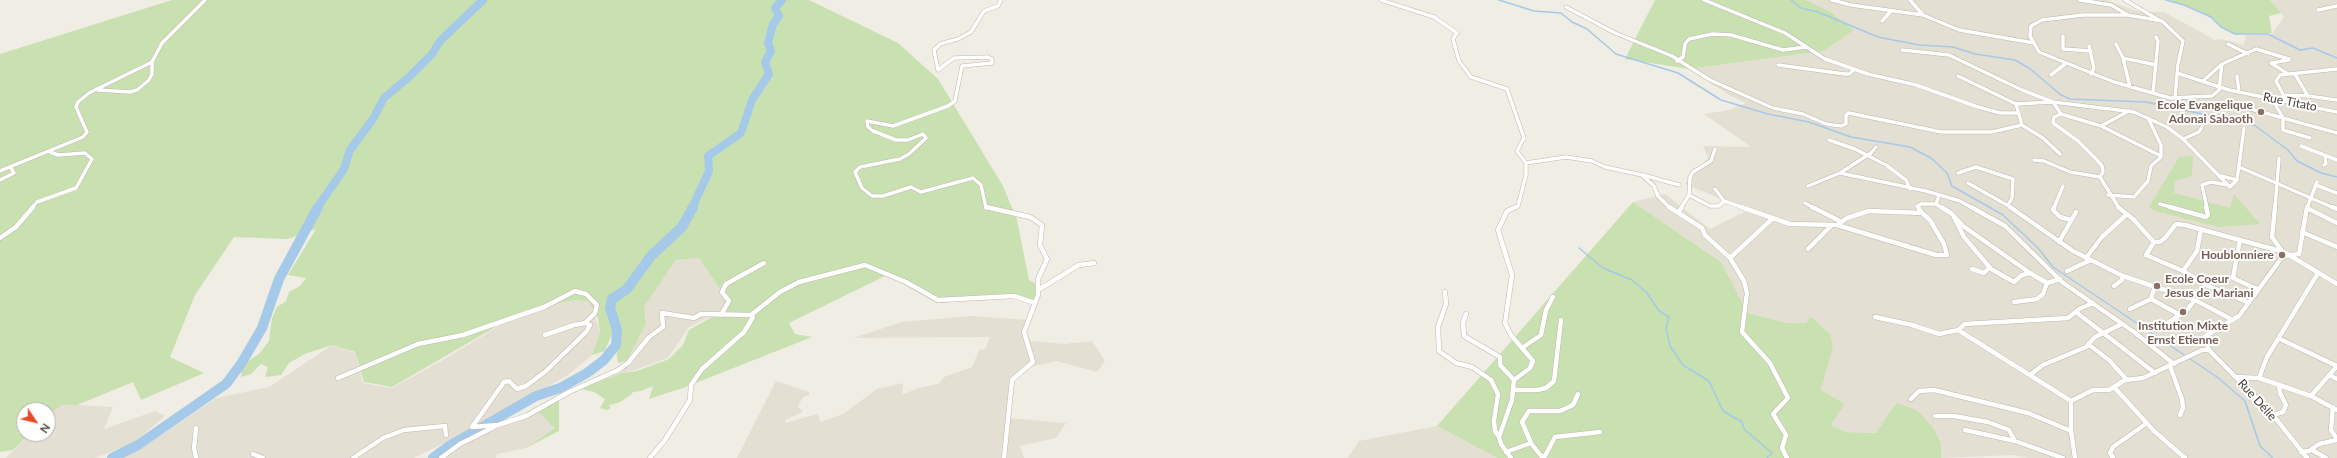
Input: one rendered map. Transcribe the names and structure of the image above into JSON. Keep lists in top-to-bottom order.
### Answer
{
  "streets": {
    "street": ["Rue Titato", "Rue Délie"]
  },
  "places": [
    "Ecole Evangelique Adonai Sabaoth",
    "Houblonniere",
    "Ecole Coeur Jesus de Mariani",
    "Institution Mixte Ernst Etienne"
  ],
  "north": "bottom right"
}
